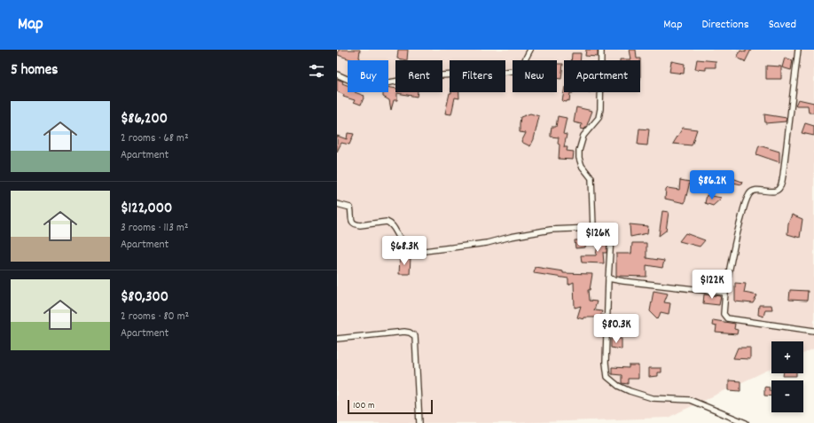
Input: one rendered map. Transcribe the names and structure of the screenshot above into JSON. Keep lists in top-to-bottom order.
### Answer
{
  "scale_bar": "100 m",
  "page": {
    "header": "Map",
    "nav": ["Map", "Directions", "Saved"],
    "heading": "5 homes",
    "chip": [
      "Buy",
      "Rent",
      "Filters",
      "New",
      "Apartment"
    ],
    "list": [
      {
        "name": "$86,200",
        "note": "2 rooms · 68 m² · Apartment"
      },
      {
        "name": "$122,000",
        "note": "3 rooms · 113 m² · Apartment"
      },
      {
        "name": "$80,300",
        "note": "2 rooms · 80 m² · Apartment"
      }
    ],
    "price": [
      "$86.2K",
      "$126K",
      "$68.3K",
      "$122K",
      "$80.3K"
    ],
    "map_buttons": ["+", "−"],
    "scale": "100 m"
  }
}
